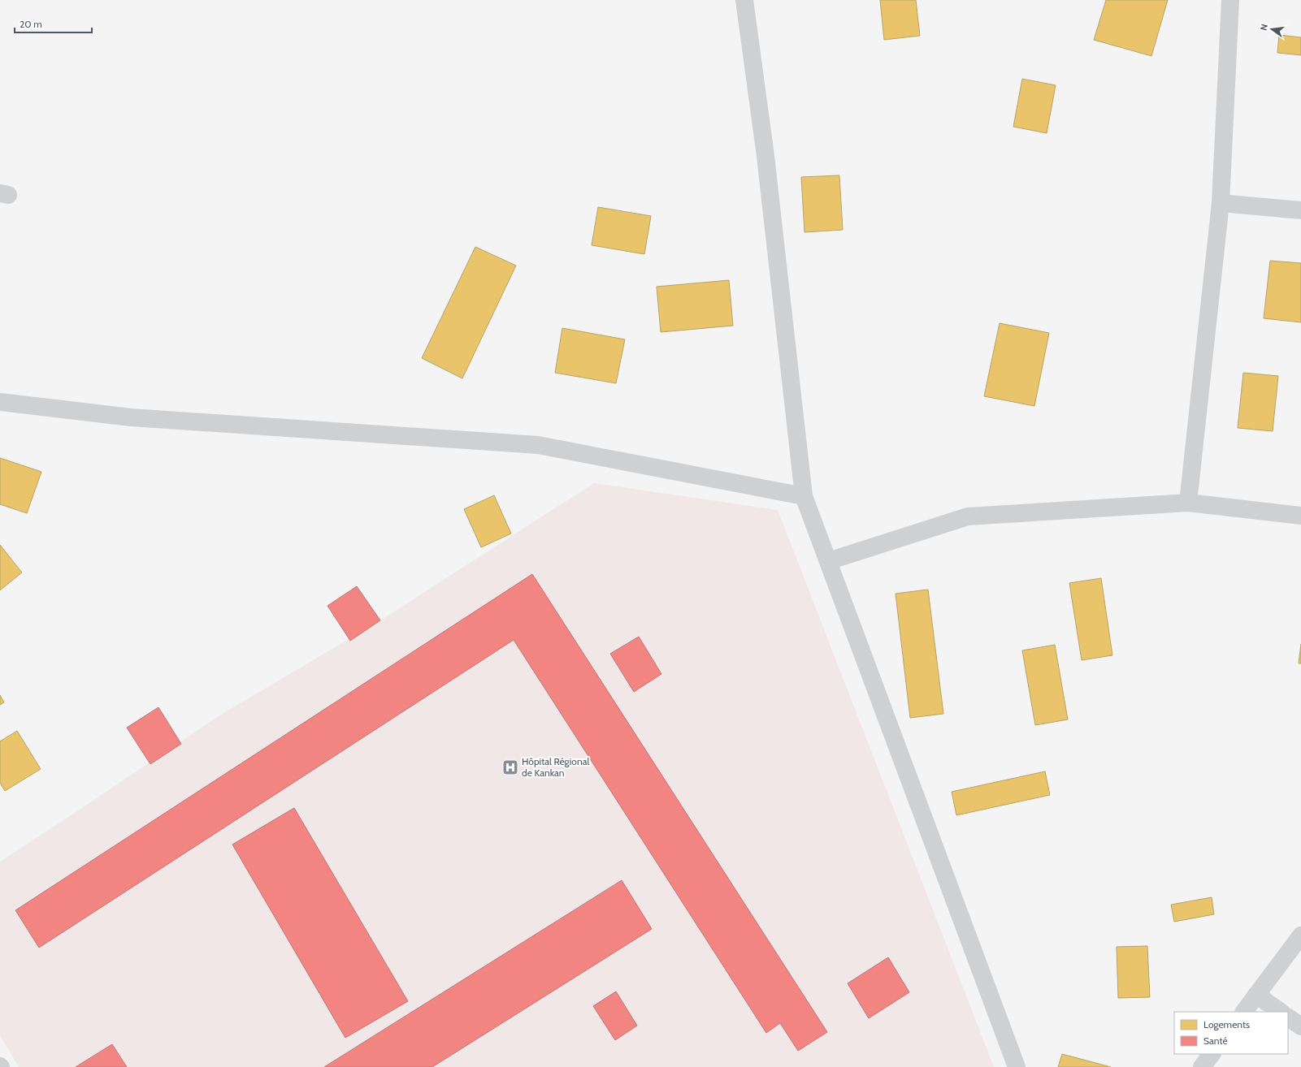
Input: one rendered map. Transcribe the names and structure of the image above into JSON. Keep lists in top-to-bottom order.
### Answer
{
  "places": {
    "hospital": ["Hôpital Régional de Kankan"]
  },
  "legend": ["Logements", "Santé"],
  "scale_bar": "20 m",
  "north": "left"
}
